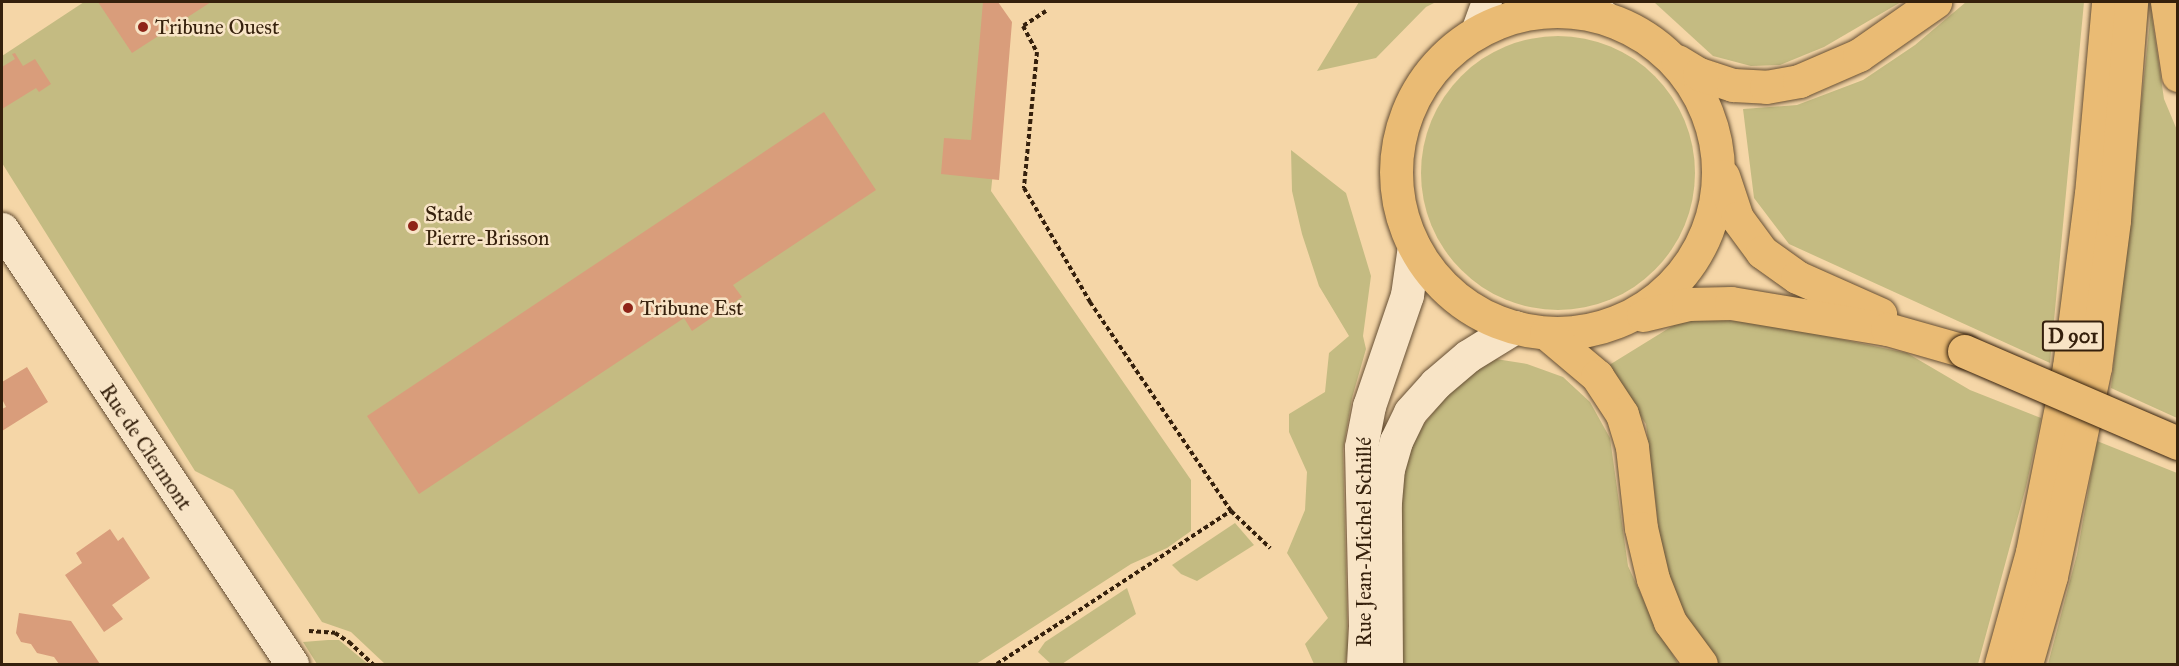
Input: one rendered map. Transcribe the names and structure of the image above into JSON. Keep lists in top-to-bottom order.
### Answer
{
  "streets": {
    "main road": ["D 901", "Rue de Clermont", "Rue Jean-Michel Schillé"]
  },
  "places": ["Tribune Ouest", "Stade Pierre-Brisson", "Tribune Est"]
}
